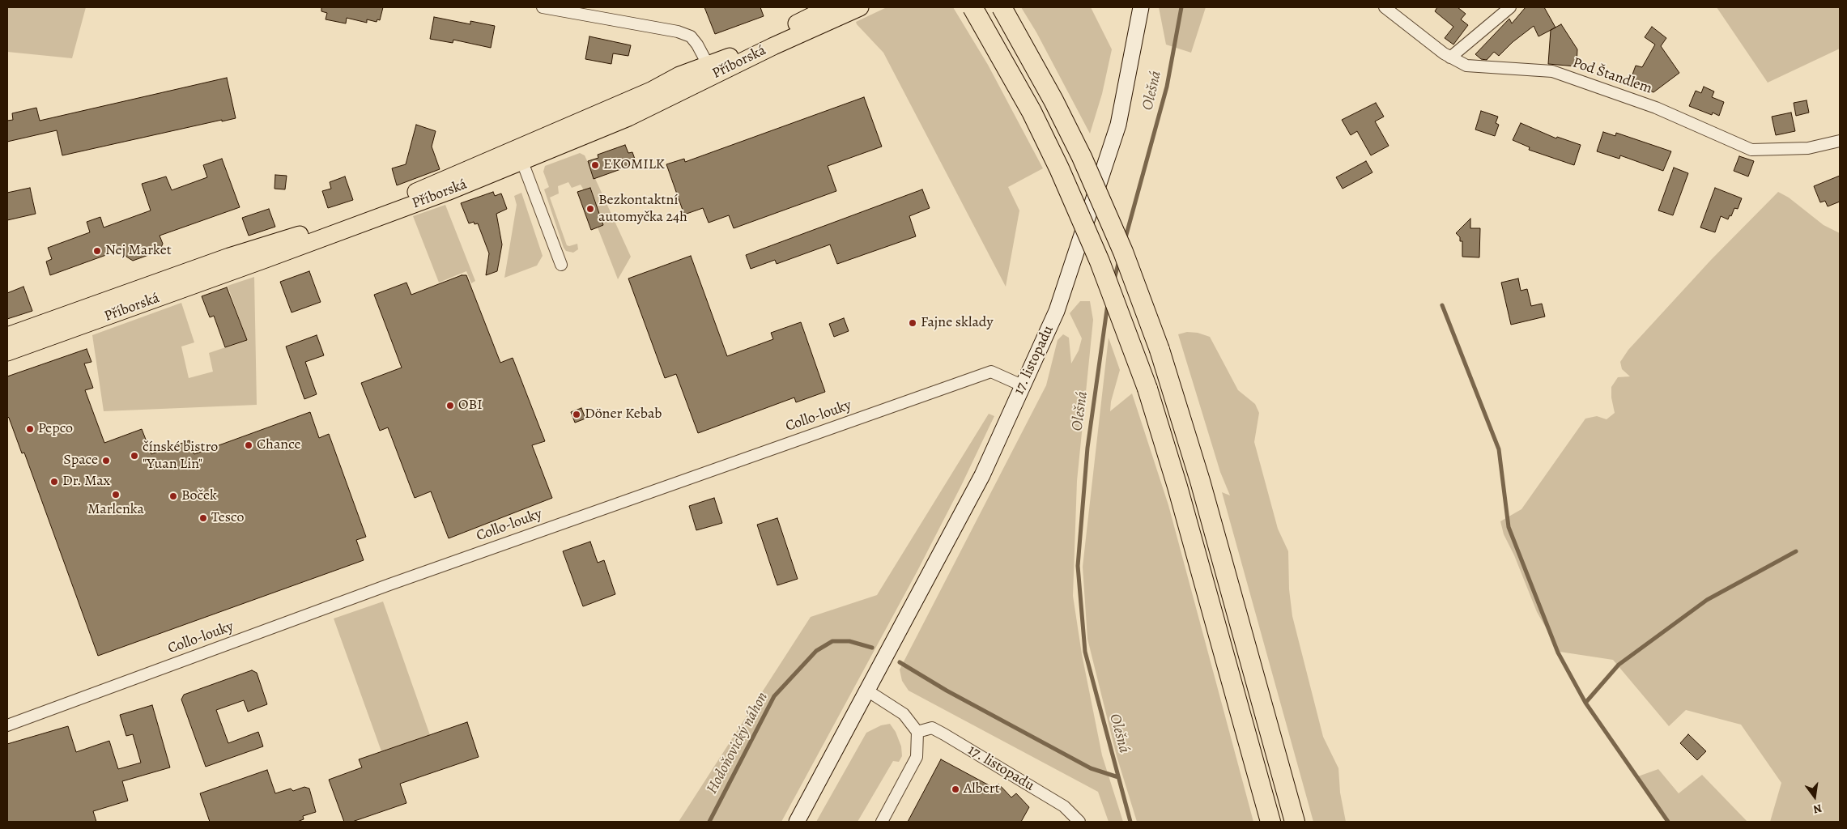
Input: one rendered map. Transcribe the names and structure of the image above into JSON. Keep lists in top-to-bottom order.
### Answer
{
  "streets": {
    "main road": ["Příborská", "17. listopadu"],
    "street": ["Pod Štandlem", "Collo-louky"]
  },
  "crossings": [
    ["17. listopadu", "Collo-louky"]
  ],
  "water": ["Olešná", "Hodoňovický náhon"],
  "places": [
    "EKOMILK",
    "Bezkontaktní automyčka 24h",
    "Nej Market",
    "Fajne sklady",
    "OBI",
    "Döner Kebab",
    "Pepco",
    "Chance",
    "čínské bistro \"Yuan Lin\"",
    "Space",
    "Dr. Max",
    "Marlenka",
    "Boček",
    "Tesco",
    "Albert"
  ],
  "north": "bottom"
}
